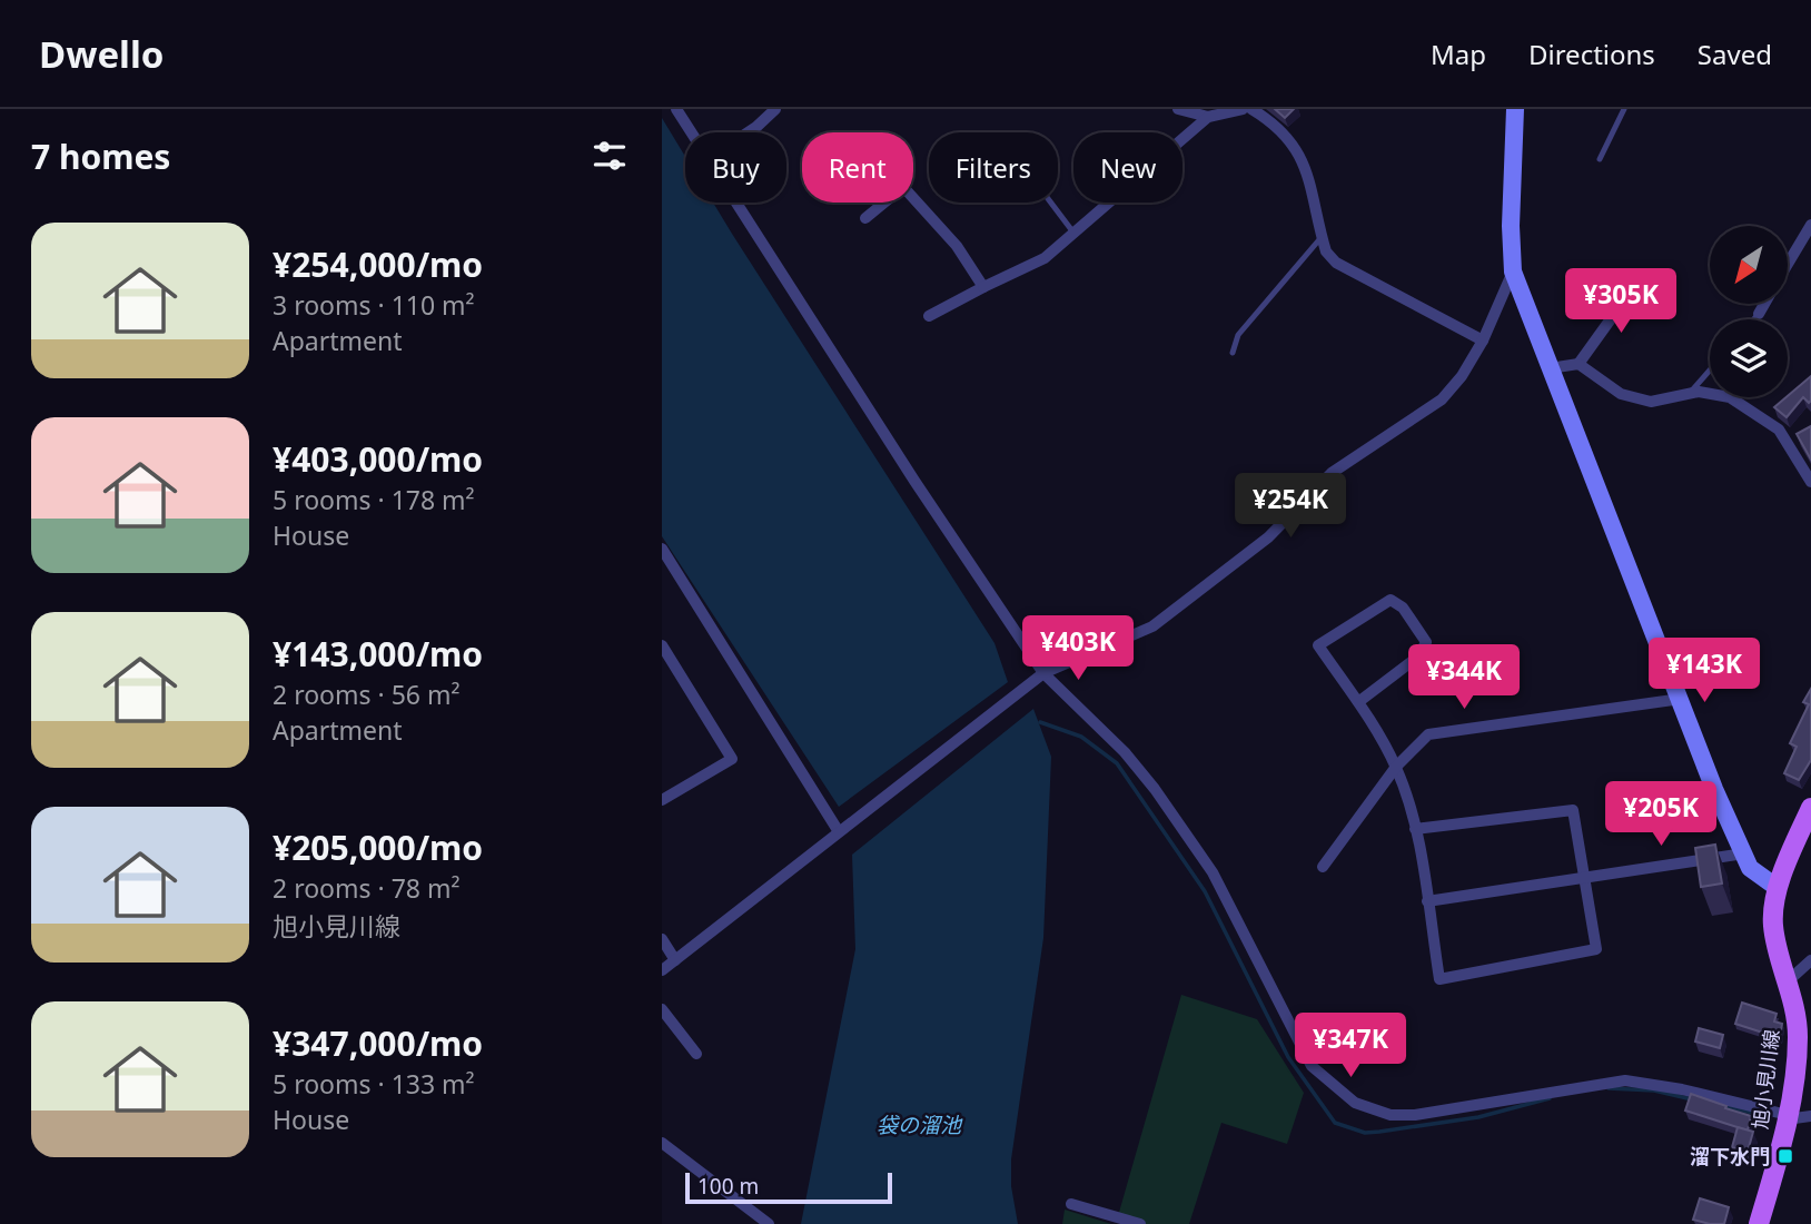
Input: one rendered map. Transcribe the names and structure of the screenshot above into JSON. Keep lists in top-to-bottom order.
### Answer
{
  "streets": {
    "main road": ["旭小見川線"]
  },
  "water": ["袋の溜池"],
  "places": {
    "transit": ["溜下水門"]
  },
  "scale_bar": "100 m",
  "north": "bottom left",
  "page": {
    "header": "Dwello",
    "nav": ["Map", "Directions", "Saved"],
    "heading": "7 homes",
    "chip": [
      "Buy",
      "Rent",
      "Filters",
      "New"
    ],
    "list": [
      {
        "name": "¥254,000/mo",
        "note": "3 rooms · 110 m² · Apartment"
      },
      {
        "name": "¥403,000/mo",
        "note": "5 rooms · 178 m² · House"
      },
      {
        "name": "¥143,000/mo",
        "note": "2 rooms · 56 m² · Apartment"
      },
      {
        "name": "¥205,000/mo",
        "note": "2 rooms · 78 m² · 旭小見川線"
      },
      {
        "name": "¥347,000/mo",
        "note": "5 rooms · 133 m² · House"
      }
    ],
    "price": [
      "¥305K",
      "¥254K",
      "¥403K",
      "¥143K",
      "¥344K",
      "¥205K",
      "¥347K"
    ],
    "scale": "100 m"
  }
}
